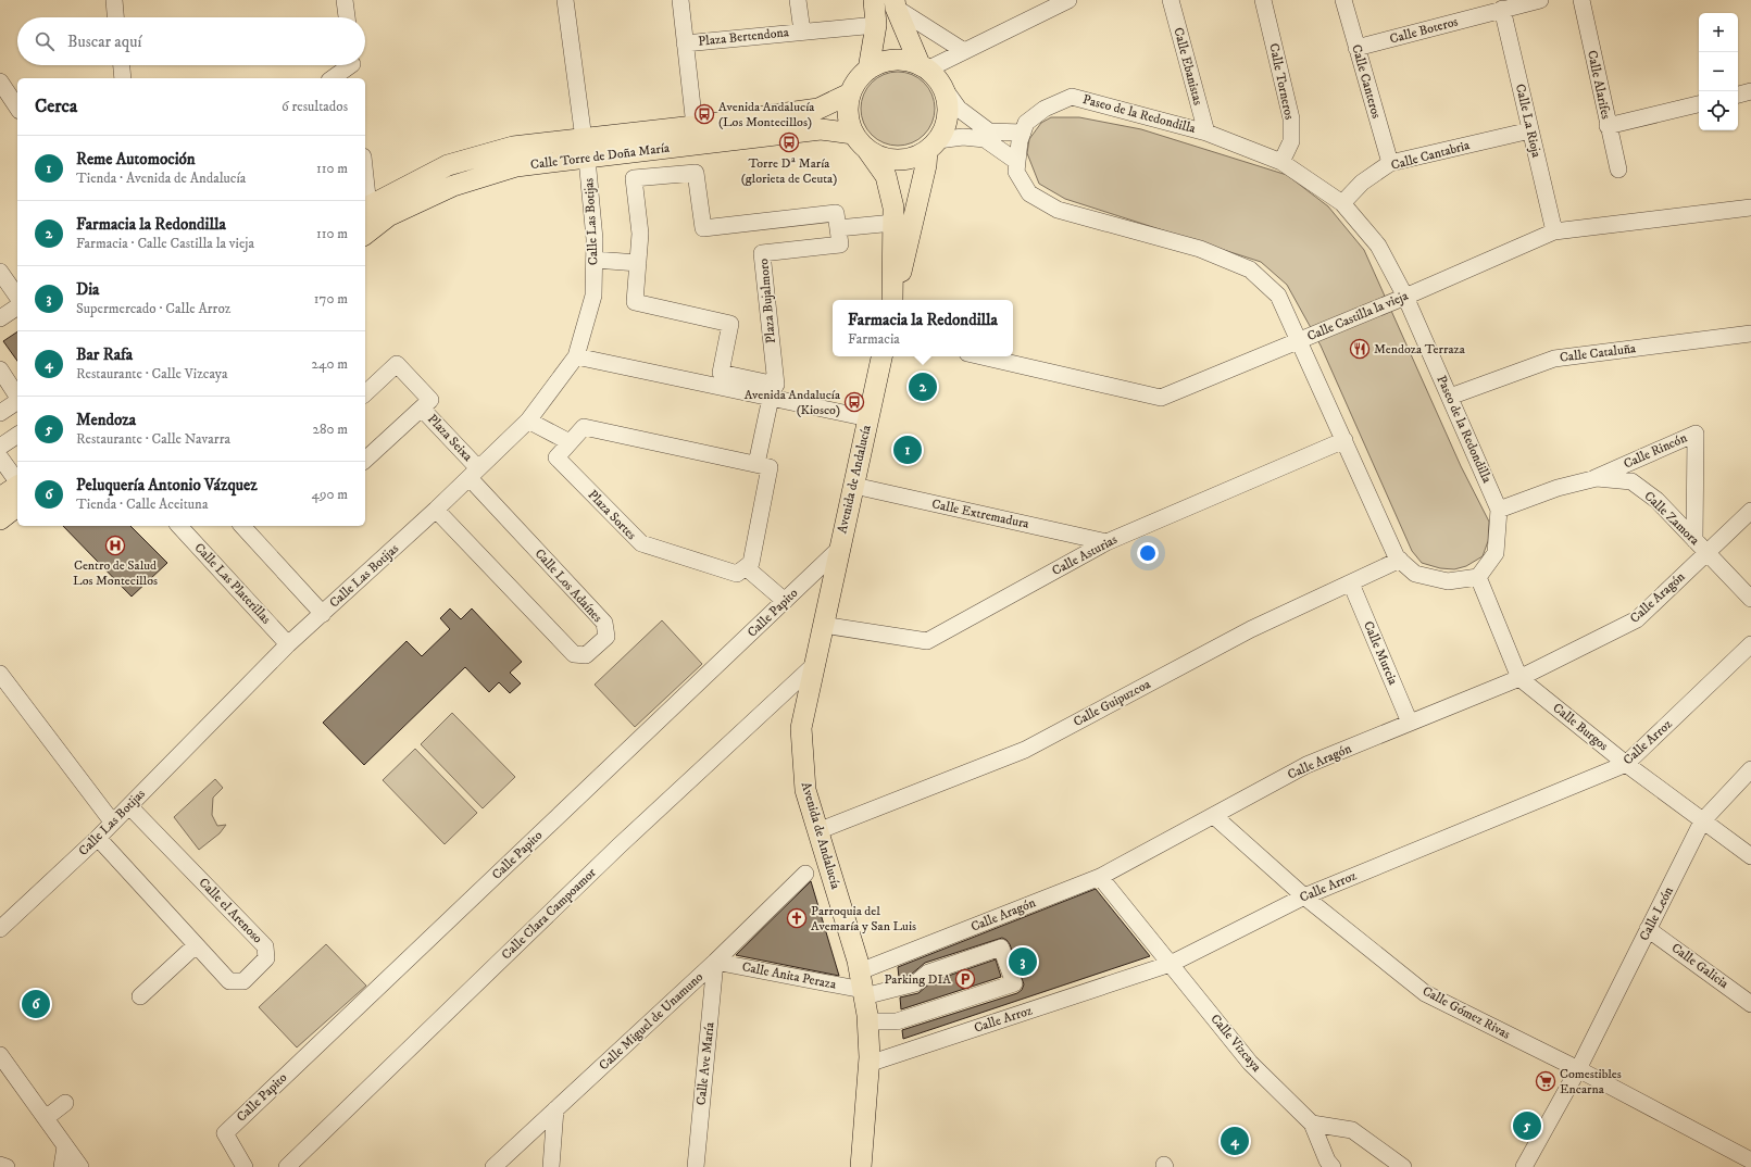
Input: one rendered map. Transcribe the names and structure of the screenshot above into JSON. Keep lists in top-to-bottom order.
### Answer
{
  "streets": {
    "main road": ["Calle Torre de Doña María", "Avenida de Andalucía"],
    "street": [
      "Calle Boteros",
      "Plaza Bertendona",
      "Calle Ebanistas",
      "Calle Torneros",
      "Calle Canteros",
      "Calle Alarifes",
      "Paseo de la Redondilla",
      "Calle La Rioja",
      "Calle Cantabria",
      "Calle Las Botijas",
      "Plaza Bujalmoro",
      "Calle Castilla la vieja",
      "Calle Cataluña",
      "Plaza Seixa",
      "Calle Rincón",
      "Calle Extremadura",
      "Plaza Sortes",
      "Calle Zamora",
      "Calle Asturias",
      "Calle Las Platerillas",
      "Calle Los Adaínes",
      "Calle Aragón",
      "Calle Papito",
      "Calle Murcia",
      "Calle Guipuzcoa",
      "Calle Burgos",
      "Calle Arroz",
      "Calle el Arenoso",
      "Calle Clara Campoamor",
      "Calle León",
      "Calle Galicia",
      "Calle Anita Peraza",
      "Calle Gómez Rivas",
      "Calle Miguel de Unamuno",
      "Calle Vizcaya",
      "Calle Ave María"
    ]
  },
  "crossings": [
    ["Calle Boteros", "Calle Canteros"],
    ["Calle Boteros", "Calle La Rioja"],
    ["Plaza Bertendona", "Calle Torre de Doña María"],
    ["Calle Ebanistas", "Paseo de la Redondilla"],
    ["Calle Torneros", "Paseo de la Redondilla"],
    ["Calle Canteros", "Calle Cantabria"],
    ["Paseo de la Redondilla", "Calle Cantabria"],
    ["Paseo de la Redondilla", "Calle Castilla la vieja"],
    ["Paseo de la Redondilla", "Calle Cataluña"],
    ["Paseo de la Redondilla", "Calle Zamora"],
    ["Paseo de la Redondilla", "Calle Asturias"],
    ["Paseo de la Redondilla", "Calle Guipuzcoa"],
    ["Paseo de la Redondilla", "Calle Burgos"],
    ["Calle La Rioja", "Calle Cantabria"],
    ["Calle La Rioja", "Calle Castilla la vieja"],
    ["Calle Torre de Doña María", "Calle Las Botijas"],
    ["Calle Las Botijas", "Plaza Seixa"],
    ["Calle Las Botijas", "Calle Las Platerillas"],
    ["Calle Las Botijas", "Calle Los Adaínes"],
    ["Calle Las Botijas", "Calle el Arenoso"],
    ["Plaza Seixa", "Calle Los Adaínes"],
    ["Calle Rincón", "Calle Zamora"],
    ["Avenida de Andalucía", "Calle Extremadura"],
    ["Avenida de Andalucía", "Calle Asturias"],
    ["Avenida de Andalucía", "Calle Aragón"],
    ["Avenida de Andalucía", "Calle Papito"],
    ["Avenida de Andalucía", "Calle Guipuzcoa"],
    ["Avenida de Andalucía", "Calle Arroz"],
    ["Avenida de Andalucía", "Calle Clara Campoamor"],
    ["Avenida de Andalucía", "Calle Anita Peraza"],
    ["Calle Extremadura", "Calle Asturias"],
    ["Calle Zamora", "Calle Aragón"],
    ["Calle Aragón", "Calle Murcia"],
    ["Calle Aragón", "Calle Burgos"],
    ["Calle Aragón", "Calle Anita Peraza"],
    ["Calle Aragón", "Calle Gómez Rivas"],
    ["Calle Aragón", "Calle Vizcaya"],
    ["Calle Murcia", "Calle Guipuzcoa"],
    ["Calle Burgos", "Calle Arroz"],
    ["Calle Burgos", "Calle León"],
    ["Calle Arroz", "Calle Gómez Rivas"],
    ["Calle Arroz", "Calle Vizcaya"],
    ["Calle León", "Calle Galicia"],
    ["Calle León", "Calle Gómez Rivas"],
    ["Calle Anita Peraza", "Calle Miguel de Unamuno"],
    ["Calle Anita Peraza", "Calle Ave María"],
    ["Calle Miguel de Unamuno", "Calle Ave María"]
  ],
  "places": {
    "bus stop": ["Avenida Andalucía (Los Montecillos)", "Torre Dª María (glorieta de Ceuta)", "Avenida Andalucía (Kiosco)"],
    "restaurant": ["Mendoza Terraza"],
    "hospital": ["Centro de Salud Los Montecillos"],
    "church": ["Parroquia del Avemaría y San Luis"],
    "parking": ["Parking DIA"],
    "supermarket": ["Comestibles Encarna"]
  },
  "page": {
    "map_buttons": ["+", "−"],
    "search": "Buscar aquí",
    "heading": ["Cerca", "6 resultados"],
    "list": [
      {
        "mark": "1",
        "name": "Reme Automoción",
        "note": "Tienda · Avenida de Andalucía",
        "value": "110 m"
      },
      {
        "mark": "2",
        "name": "Farmacia la Redondilla",
        "note": "Farmacia · Calle Castilla la vieja",
        "value": "110 m"
      },
      {
        "mark": "3",
        "name": "Dia",
        "note": "Supermercado · Calle Arroz",
        "value": "170 m"
      },
      {
        "mark": "4",
        "name": "Bar Rafa",
        "note": "Restaurante · Calle Vizcaya",
        "value": "240 m"
      },
      {
        "mark": "5",
        "name": "Mendoza",
        "note": "Restaurante · Calle Navarra",
        "value": "280 m"
      },
      {
        "mark": "6",
        "name": "Peluquería Antonio Vázquez",
        "note": "Tienda · Calle Aceituna",
        "value": "490 m"
      }
    ],
    "popup": ["Farmacia la Redondilla", "Farmacia"],
    "pins": [
      "2",
      "1",
      "3",
      "6",
      "5",
      "4"
    ]
  }
}
